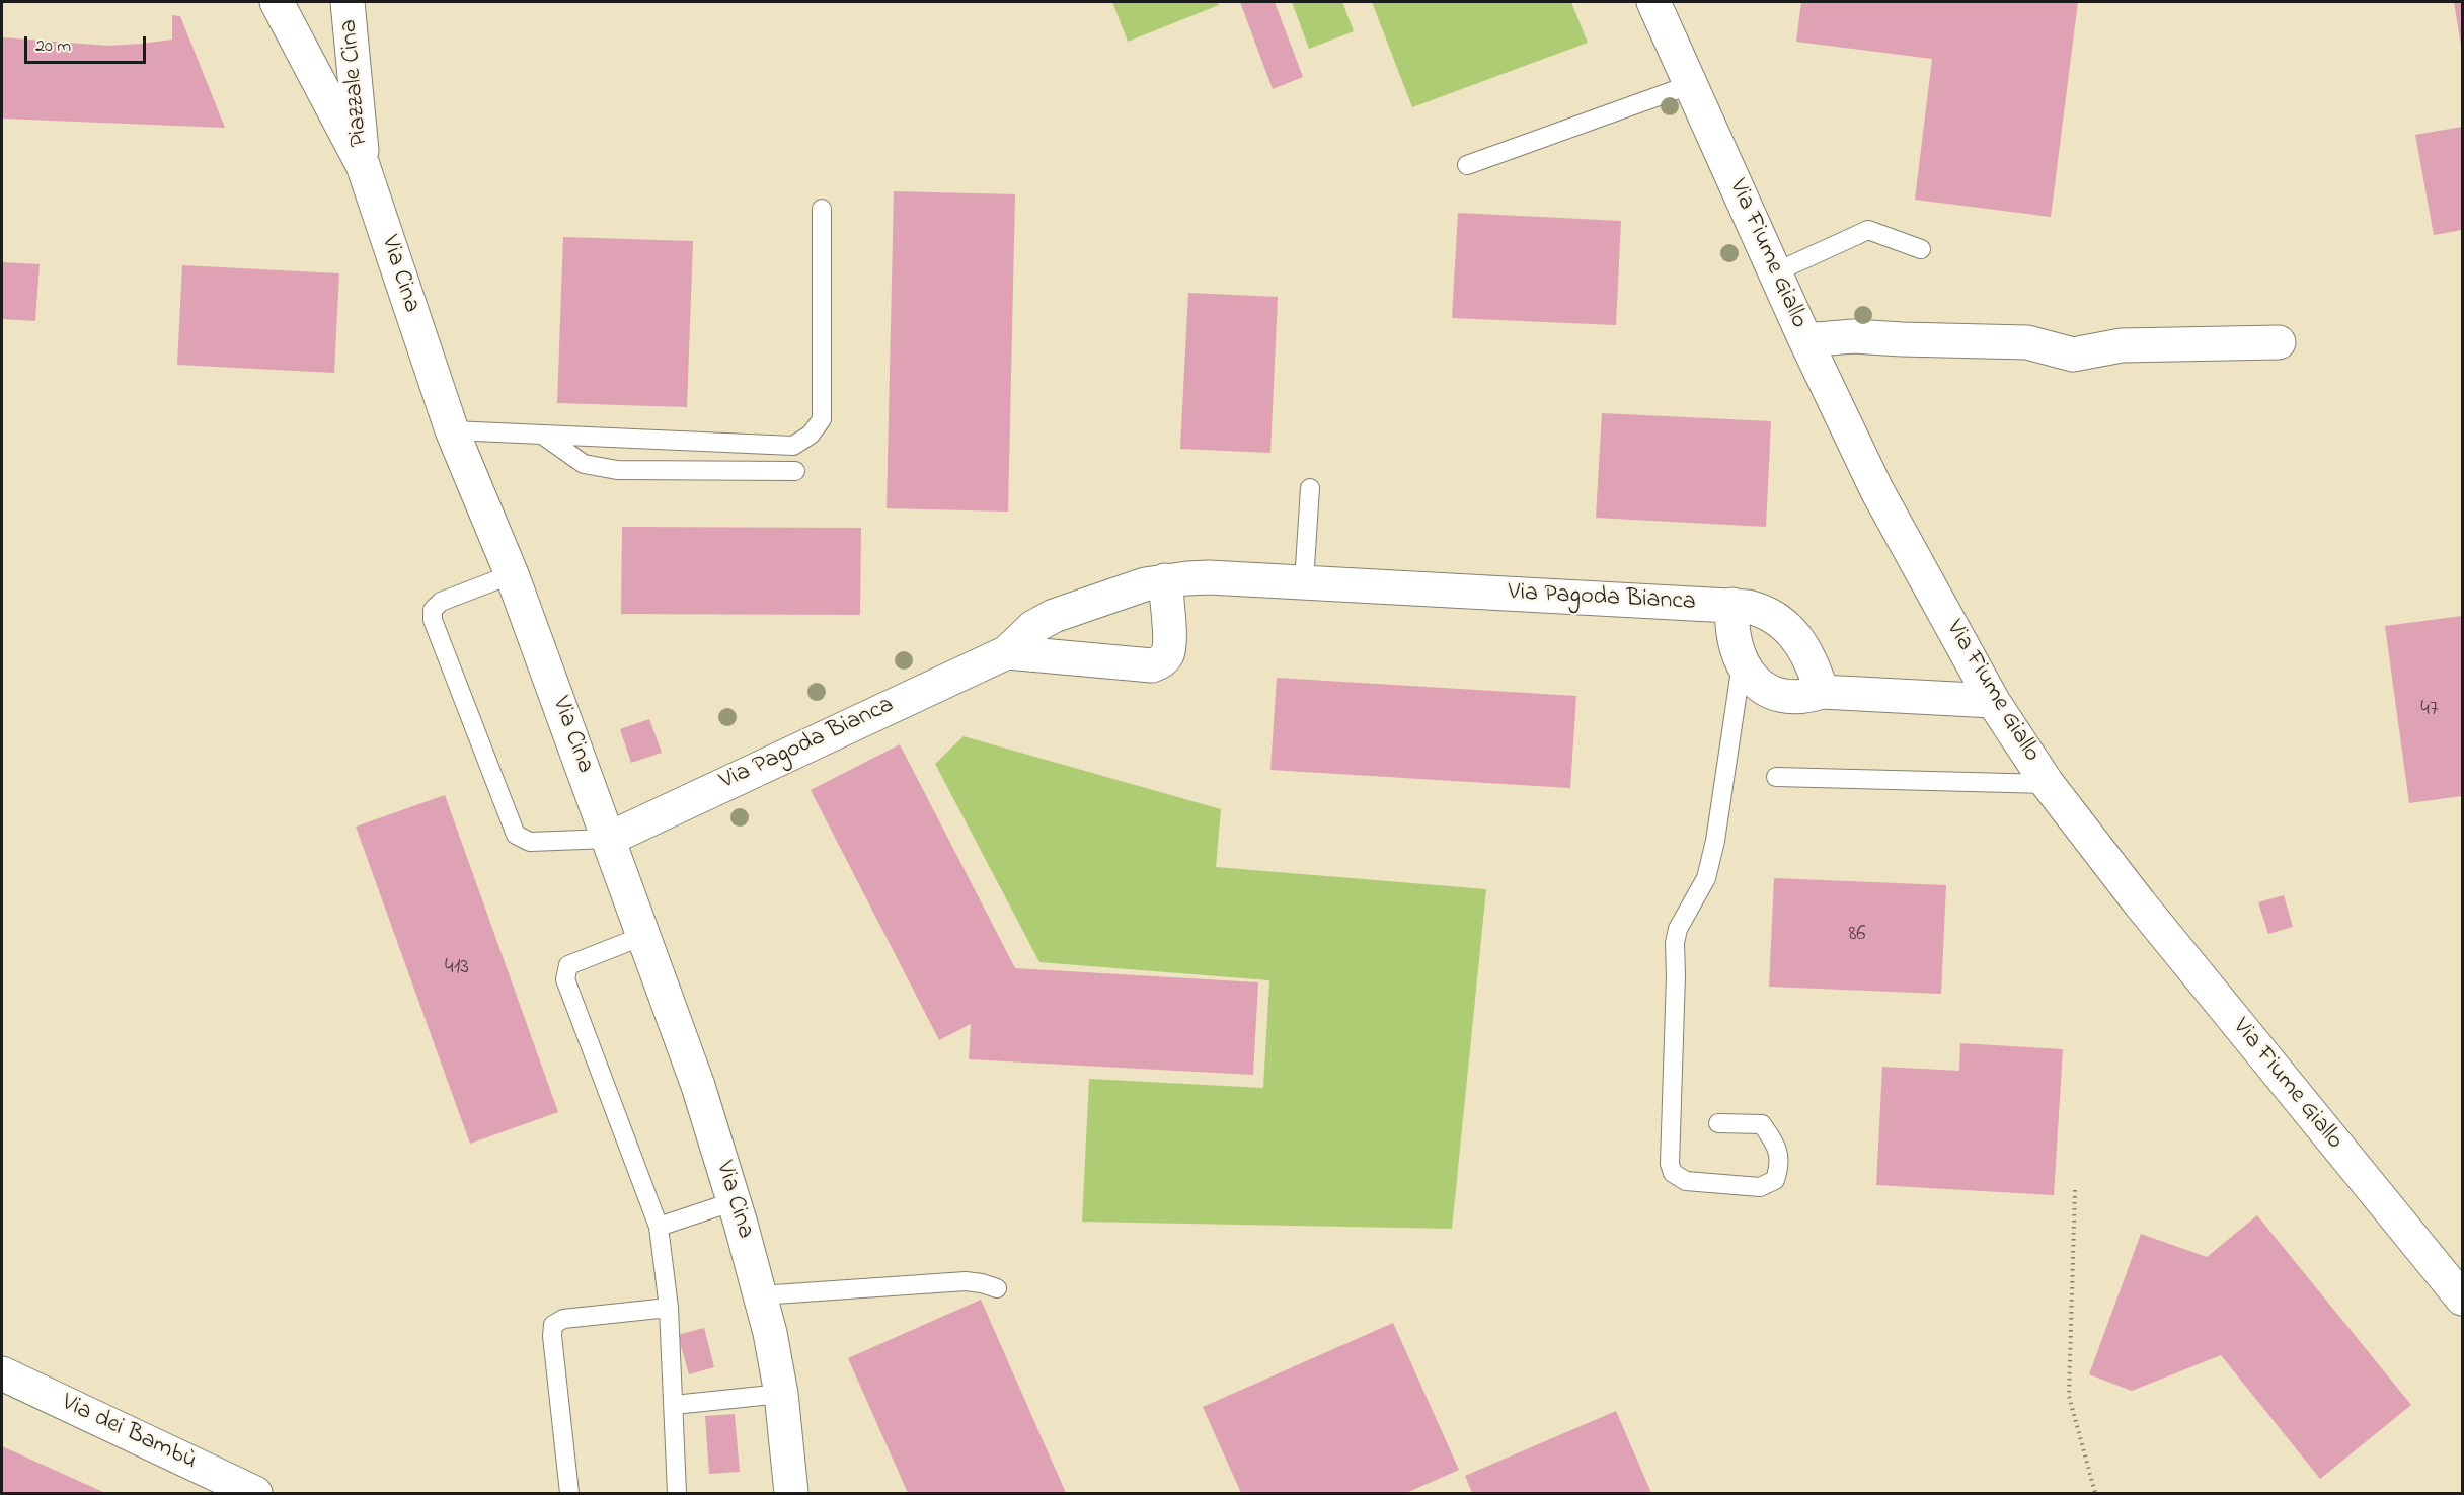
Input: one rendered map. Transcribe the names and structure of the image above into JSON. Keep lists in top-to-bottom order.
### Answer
{
  "streets": {
    "street": [
      "Piazzale Cina",
      "Via Fiume Giallo",
      "Via Cina",
      "Via Pagoda Bianca",
      "Via dei Bambù"
    ]
  },
  "crossings": [
    ["Piazzale Cina", "Via Cina"],
    ["Via Cina", "Via Pagoda Bianca"]
  ],
  "house_numbers": ["47", "86", "413"],
  "scale_bar": "20 m"
}
